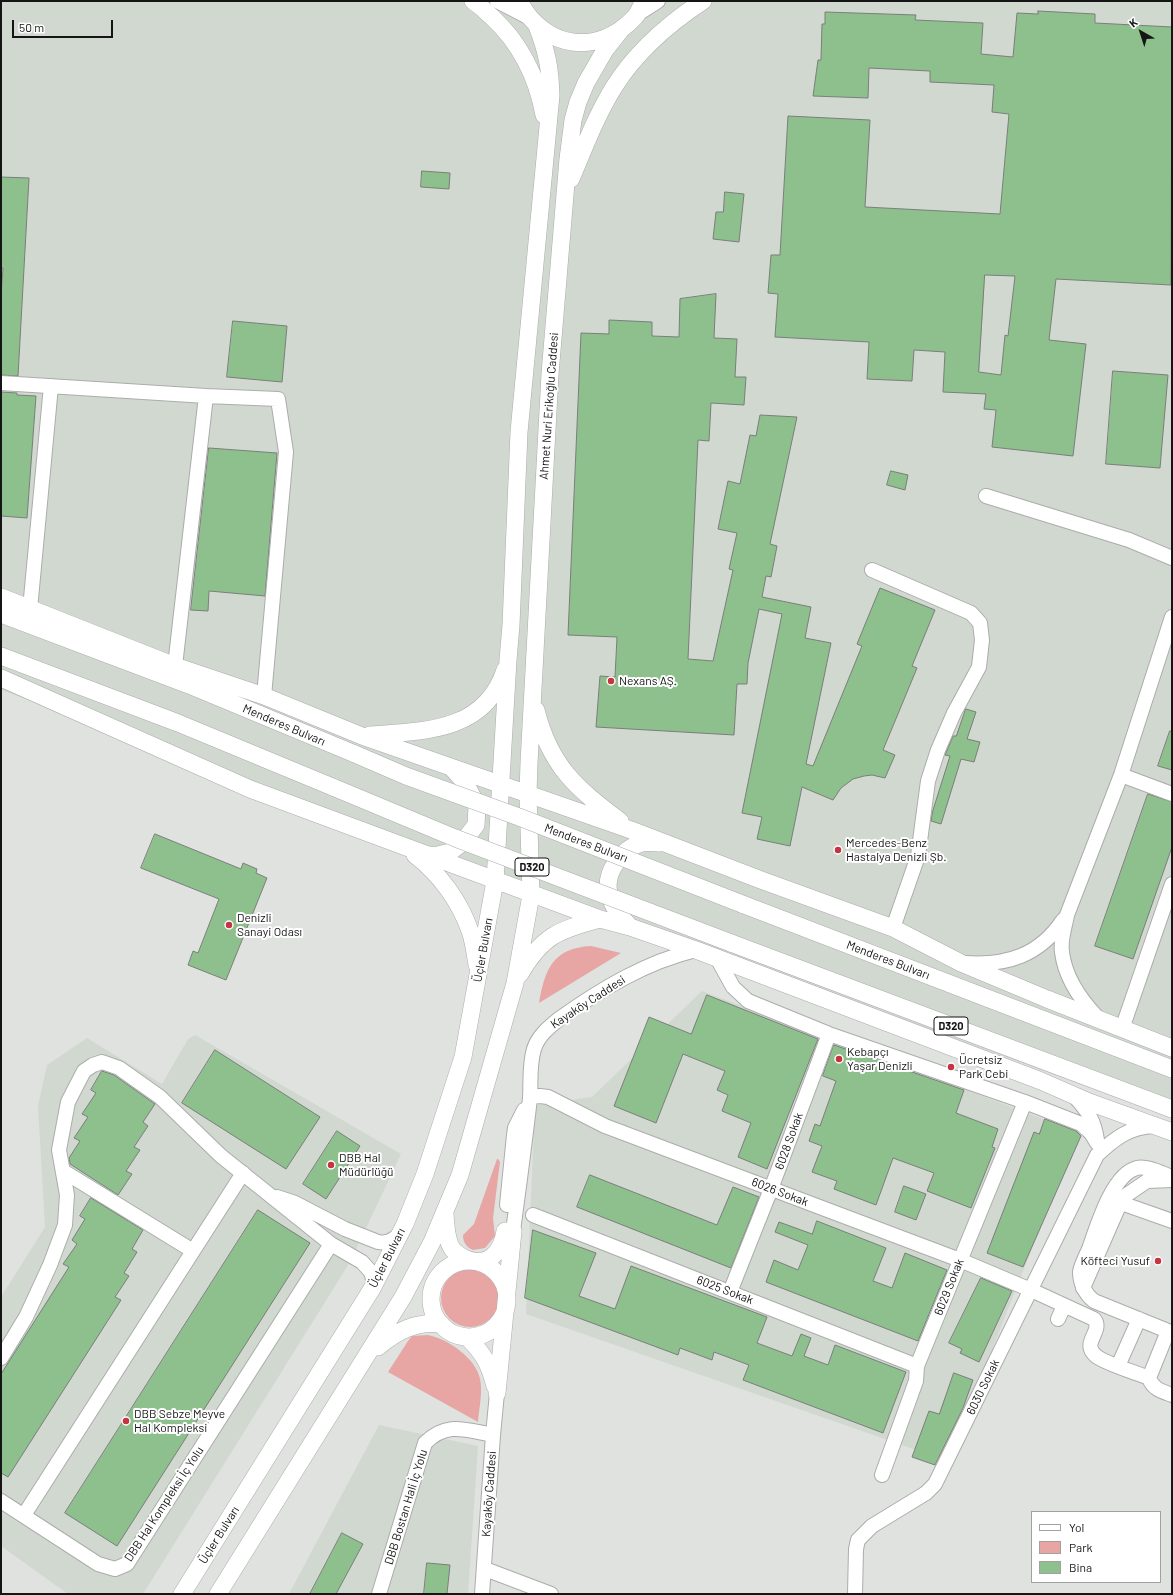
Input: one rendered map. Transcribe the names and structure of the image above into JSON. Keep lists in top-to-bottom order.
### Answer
{
  "streets": {
    "main road": [
      "Ahmet Nuri Erikoğlu Caddesi",
      "Menderes Bulvarı",
      "D320",
      "Üçler Bulvarı"
    ],
    "street": [
      "Kayaköy Caddesi",
      "6028 Sokak",
      "6026 Sokak",
      "6029 Sokak",
      "6025 Sokak",
      "6030 Sokak",
      "DBB Hal Kompleksi İç Yolu",
      "DBB Bostan Hali İç Yolu"
    ]
  },
  "crossings": [
    ["Kayaköy Caddesi", "6026 Sokak"],
    ["Kayaköy Caddesi", "DBB Bostan Hali İç Yolu"],
    ["6028 Sokak", "6026 Sokak"],
    ["6028 Sokak", "6025 Sokak"],
    ["6026 Sokak", "6029 Sokak"],
    ["6026 Sokak", "6030 Sokak"],
    ["6029 Sokak", "6025 Sokak"]
  ],
  "places": [
    "Nexans AŞ.",
    "Mercedes-Benz Hastalya Denizli Şb.",
    "Denizli Sanayi Odası",
    "Kebapçı Yaşar Denizli",
    "Ücretsiz Park Cebi",
    "DBB Hal Müdürlüğü",
    "Köfteci Yusuf",
    "DBB Sebze Meyve Hal Kompleksi"
  ],
  "legend": ["Yol", "Park", "Bina"],
  "scale_bar": "50 m",
  "north": "top left"
}
